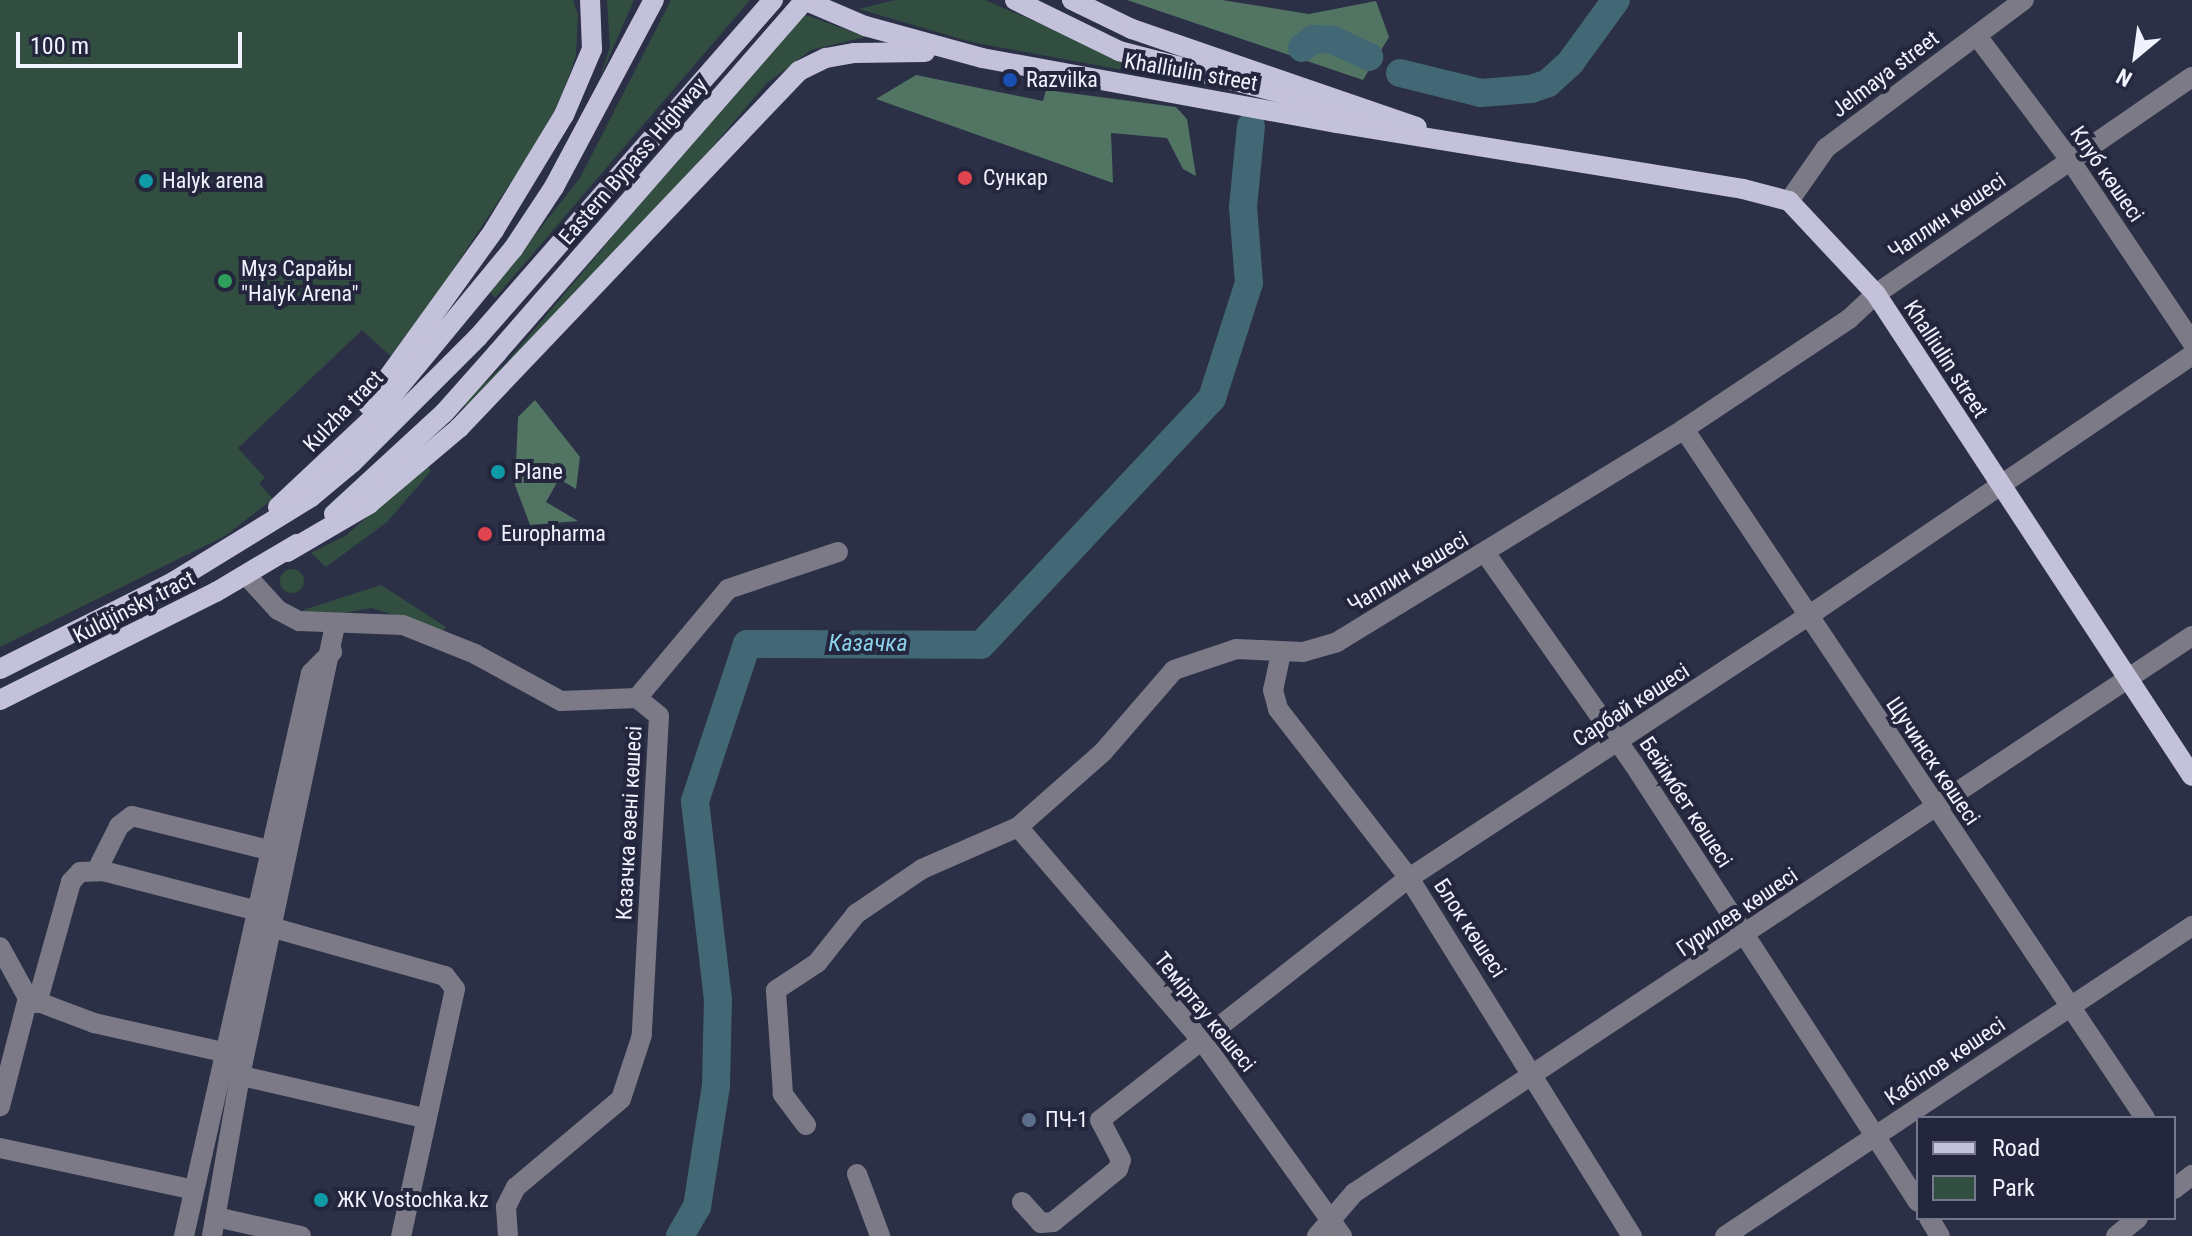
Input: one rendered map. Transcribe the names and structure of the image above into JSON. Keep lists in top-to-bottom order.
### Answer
{
  "streets": {
    "main road": [
      "Khalliulin street",
      "Eastern Bypass Highway",
      "Kulzha tract",
      "Kuldjinsky tract"
    ],
    "street": [
      "Jelmaya street",
      "Клуб көшесі",
      "Чаплин көшесі",
      "Сарбай көшесі",
      "Щучинск көшесі",
      "Бейімбет көшесі",
      "Казачка өзені көшесі",
      "Гурилев көшесі",
      "Блок көшесі",
      "Теміртау көшесі",
      "Кабілов көшесі"
    ]
  },
  "crossings": [
    ["Khalliulin street", "Jelmaya street"],
    ["Khalliulin street", "Eastern Bypass Highway"],
    ["Khalliulin street", "Чаплин көшесі"],
    ["Khalliulin street", "Сарбай көшесі"],
    ["Khalliulin street", "Гурилев көшесі"],
    ["Jelmaya street", "Клуб көшесі"],
    ["Eastern Bypass Highway", "Kulzha tract"],
    ["Eastern Bypass Highway", "Kuldjinsky tract"],
    ["Клуб көшесі", "Чаплин көшесі"],
    ["Чаплин көшесі", "Щучинск көшесі"],
    ["Чаплин көшесі", "Бейімбет көшесі"],
    ["Чаплин көшесі", "Блок көшесі"],
    ["Чаплин көшесі", "Теміртау көшесі"],
    ["Kulzha tract", "Kuldjinsky tract"],
    ["Kuldjinsky tract", "Казачка өзені көшесі"],
    ["Сарбай көшесі", "Щучинск көшесі"],
    ["Сарбай көшесі", "Бейімбет көшесі"],
    ["Сарбай көшесі", "Блок көшесі"],
    ["Сарбай көшесі", "Теміртау көшесі"],
    ["Щучинск көшесі", "Гурилев көшесі"],
    ["Щучинск көшесі", "Кабілов көшесі"],
    ["Бейімбет көшесі", "Гурилев көшесі"],
    ["Бейімбет көшесі", "Кабілов көшесі"],
    ["Гурилев көшесі", "Блок көшесі"],
    ["Гурилев көшесі", "Теміртау көшесі"]
  ],
  "water": ["Казачка"],
  "places": [
    "Razvilka",
    "Сункар",
    "Halyk arena",
    "Мұз Сарайы \"Halyk Arena\"",
    "Plane",
    "Europharma",
    "ПЧ-1",
    "ЖК Vostochka.kz"
  ],
  "legend": ["Road", "Park"],
  "scale_bar": "100 m",
  "north": "bottom left"
}
